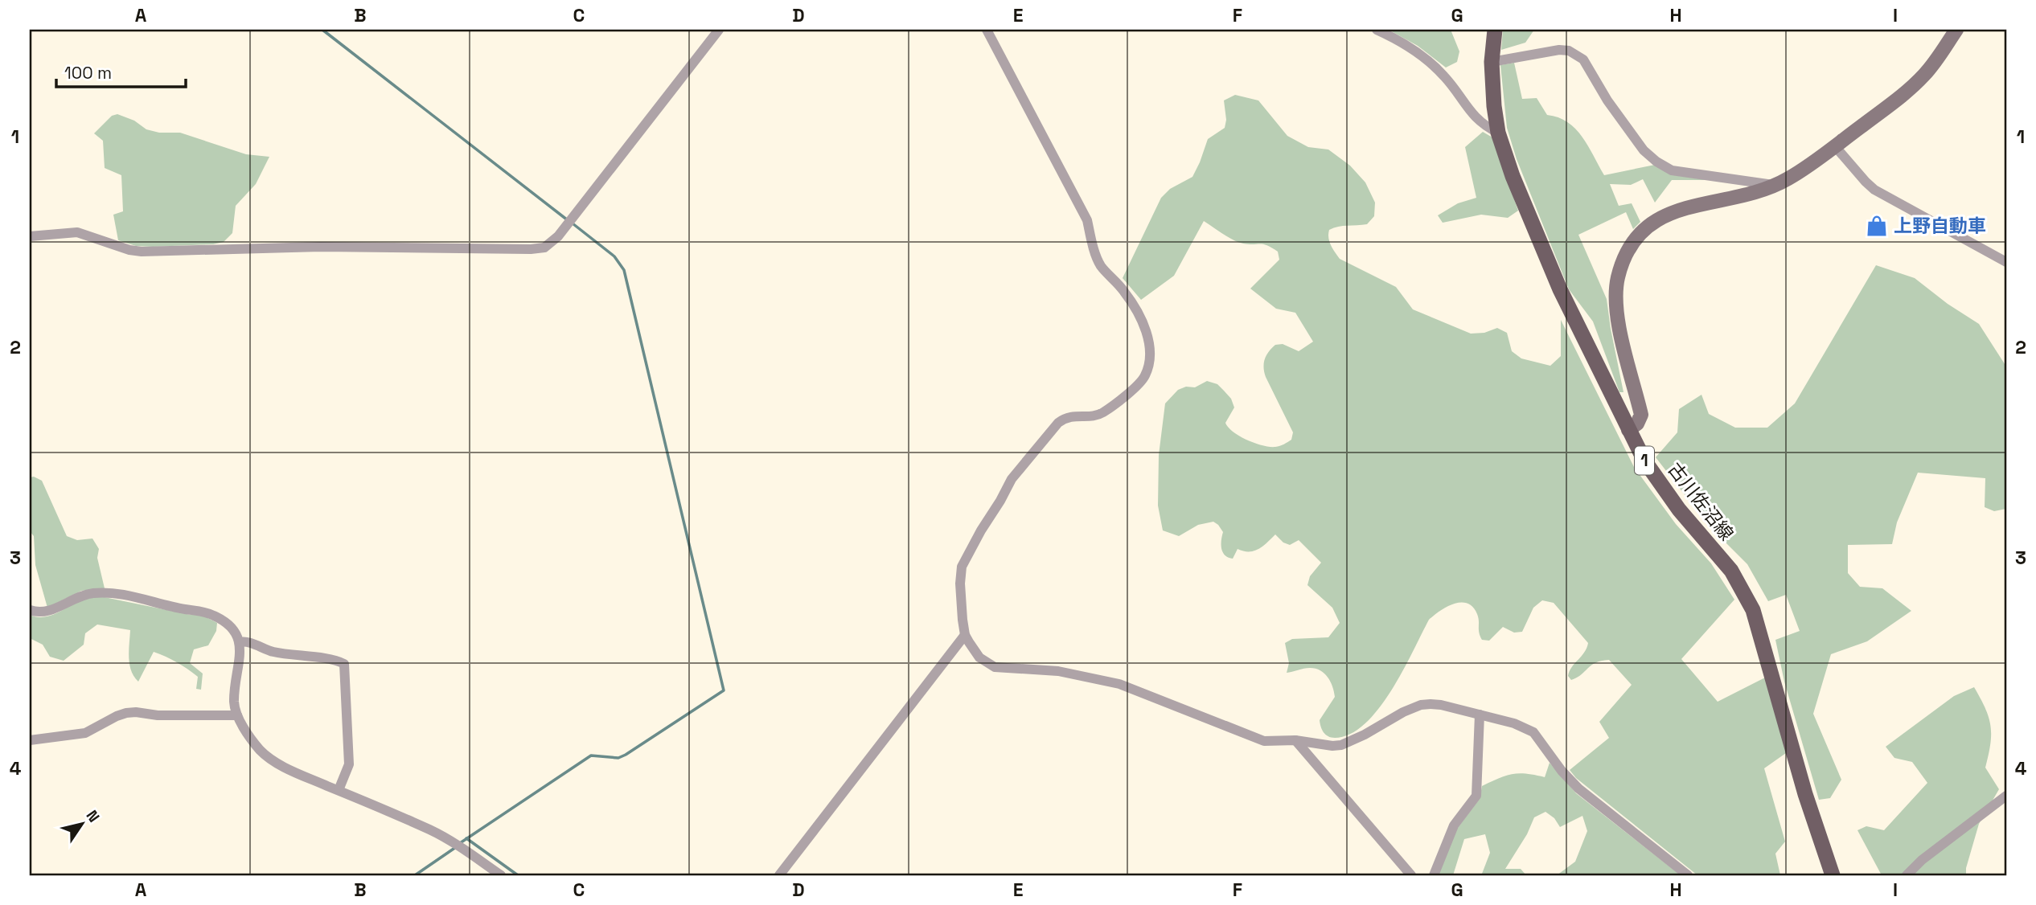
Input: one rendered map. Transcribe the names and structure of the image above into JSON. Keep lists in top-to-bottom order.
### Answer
{
  "streets": {
    "main road": ["1", "古川佐沼線"]
  },
  "places": {
    "shop": ["上野自動車"]
  },
  "scale_bar": "100 m",
  "north": "top right",
  "grid": {
    "columns": [
      "A",
      "B",
      "C",
      "D",
      "E",
      "F",
      "G",
      "H",
      "I"
    ],
    "rows": [
      "1",
      "2",
      "3",
      "4"
    ]
  }
}
